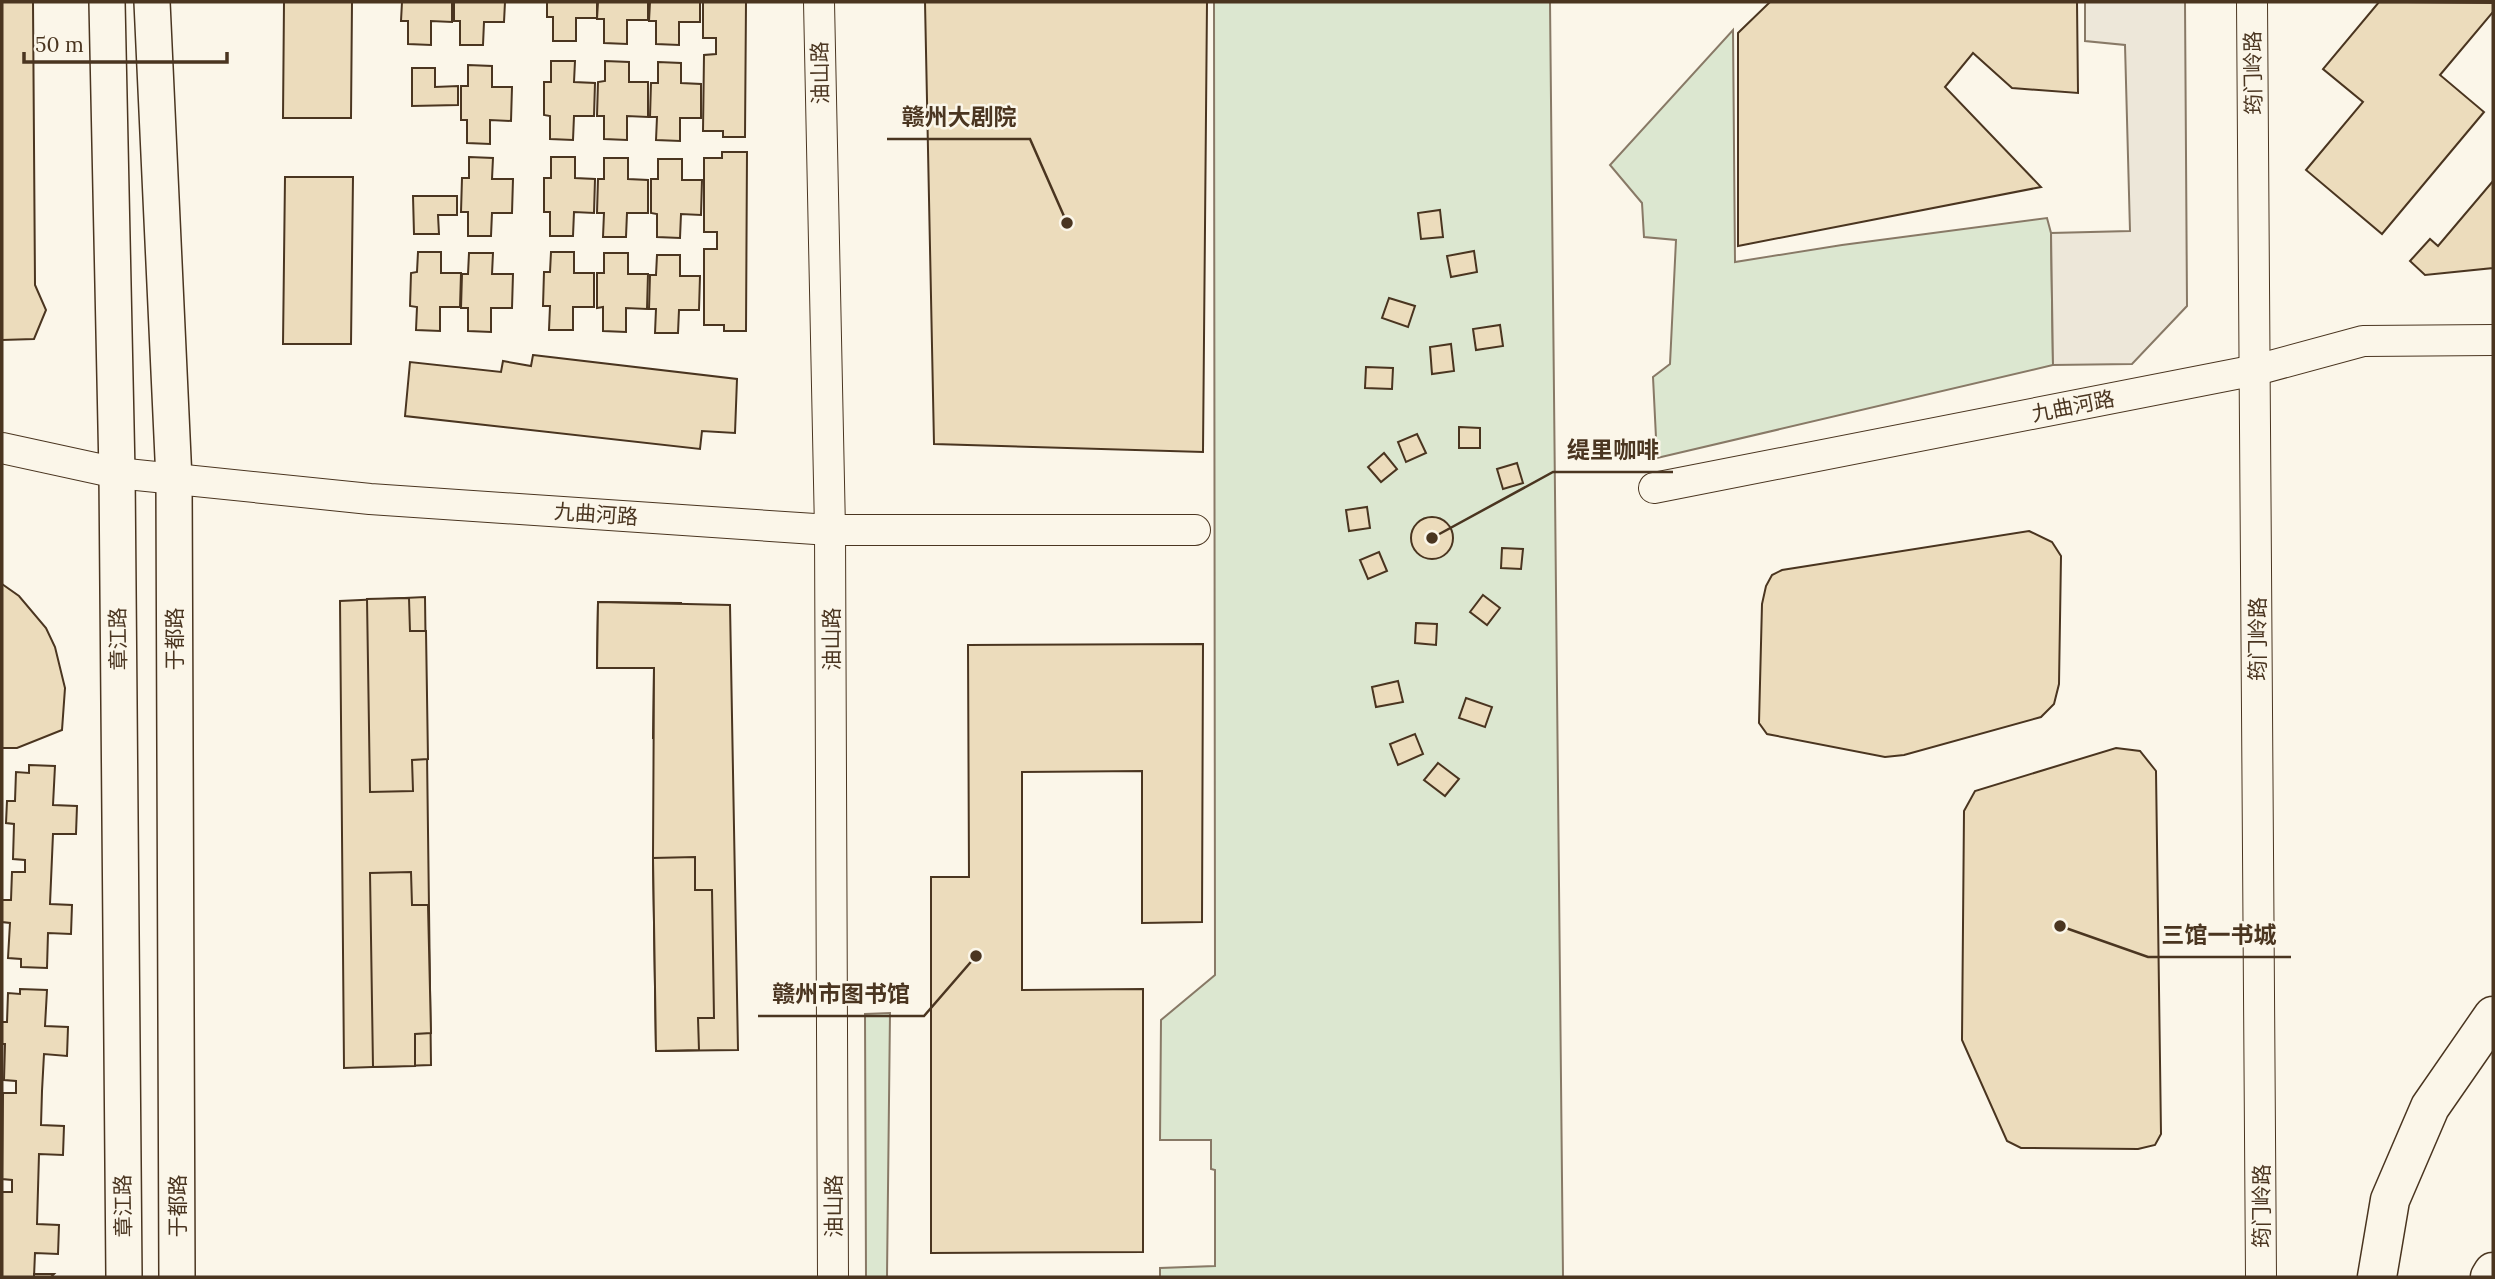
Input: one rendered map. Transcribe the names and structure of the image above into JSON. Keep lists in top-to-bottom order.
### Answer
{
  "streets": {
    "main road": ["章江路", "于都路"],
    "street": ["油山路", "筠门岭路", "九曲河路"]
  },
  "crossings": [
    ["油山路", "九曲河路"],
    ["筠门岭路", "九曲河路"],
    ["九曲河路", "章江路"],
    ["九曲河路", "于都路"]
  ],
  "places": [
    "赣州大剧院",
    "缇里咖啡",
    "三馆一书城",
    "赣州市图书馆"
  ],
  "scale_bar": "50 m"
}
